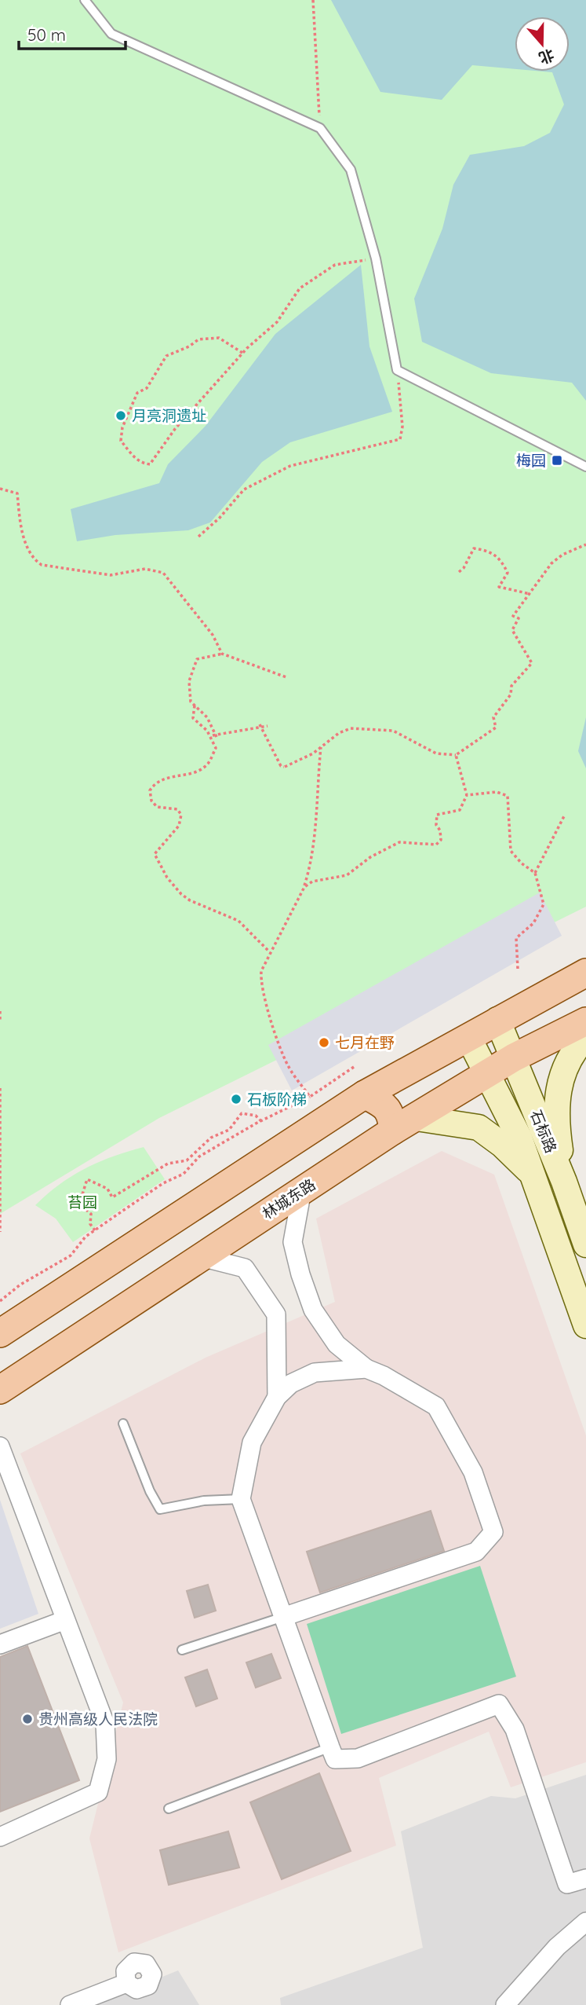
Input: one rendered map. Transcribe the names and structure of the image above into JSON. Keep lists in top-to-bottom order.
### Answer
{
  "streets": {
    "main road": ["石标路", "林城东路"]
  },
  "crossings": [
    ["石标路", "林城东路"]
  ],
  "parks": ["苔园"],
  "places": {
    "other": [
      "月亮洞遗址",
      "七月在野",
      "石板阶梯",
      "贵州高级人民法院"
    ],
    "transit": ["梅园"]
  },
  "scale_bar": "50 m",
  "north": "bottom"
}
